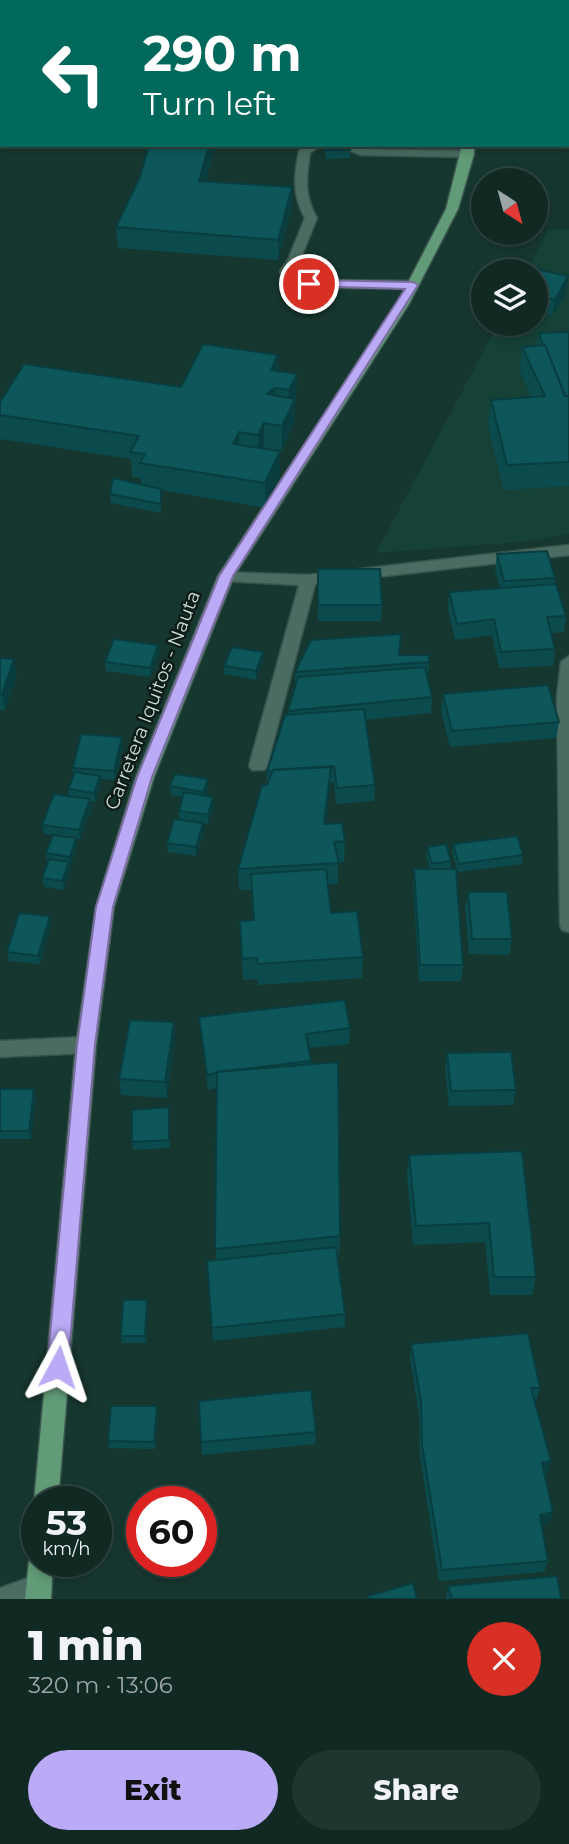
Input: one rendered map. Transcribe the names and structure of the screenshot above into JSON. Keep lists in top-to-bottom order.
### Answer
{
  "streets": {
    "main road": ["Carretera Iquitos - Nauta"]
  },
  "north": "bottom right",
  "page": {
    "turn": ["290 m", "Turn left"],
    "speed": "53 km/h",
    "limit": "60",
    "heading": ["1 min", "320 m · 13:06"],
    "buttons": ["Exit", "Share"]
  }
}
